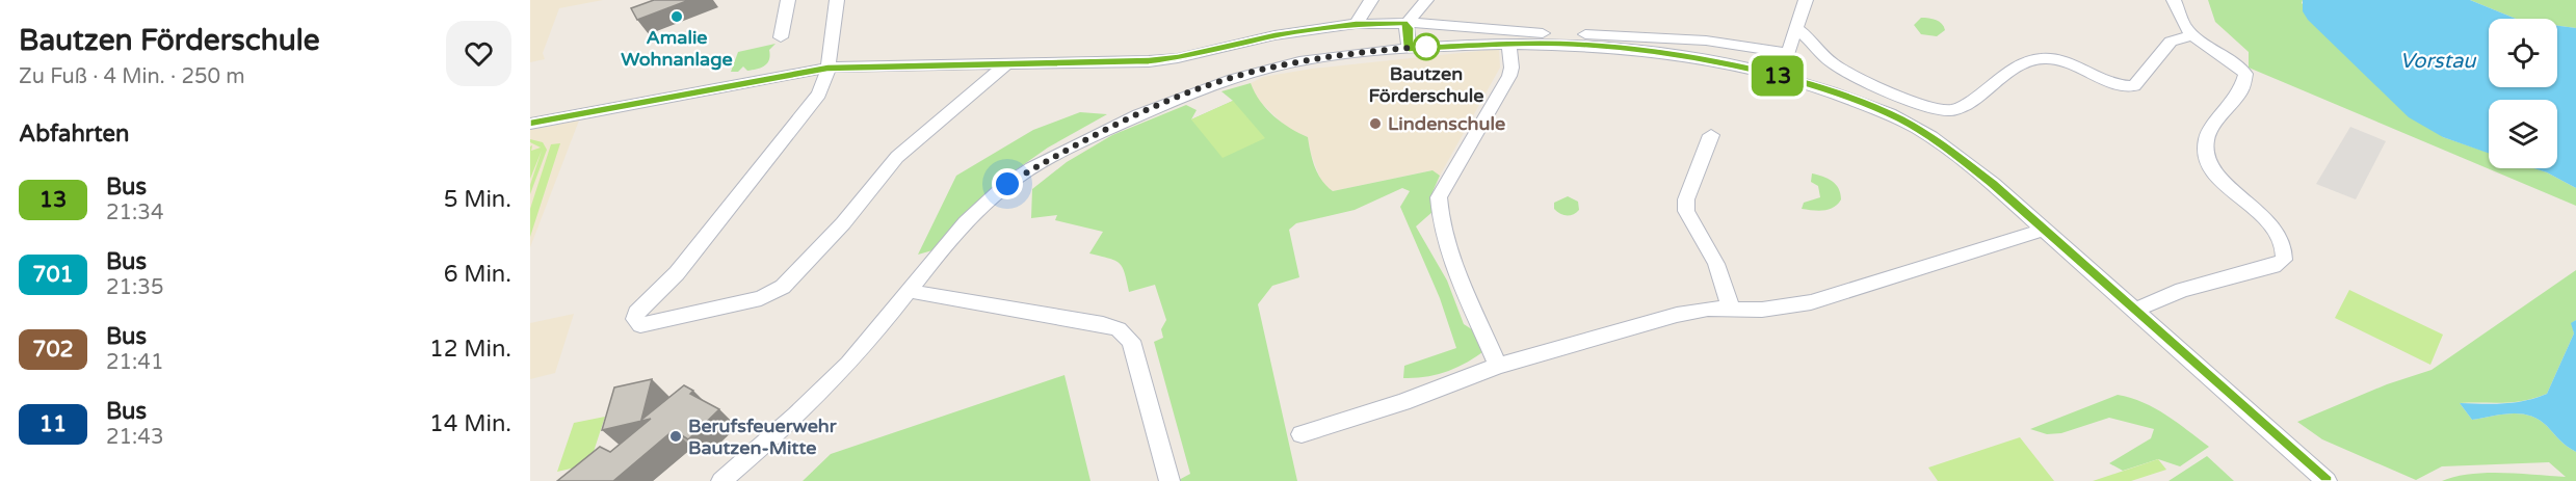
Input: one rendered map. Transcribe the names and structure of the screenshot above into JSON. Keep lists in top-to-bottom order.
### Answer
{
  "water": ["Vorstau"],
  "places": [
    "Amalie Wohnanlage",
    "Bautzen Förderschule",
    "Lindenschule",
    "Berufsfeuerwehr Bautzen-Mitte"
  ],
  "lines": ["bus line 13"],
  "page": {
    "heading": [
      ["Bautzen Förderschule", "Zu Fuß · 4 Min. · 250 m"],
      "Abfahrten"
    ],
    "on_map": "13",
    "list": [
      {
        "mark": "13",
        "name": "Bus",
        "note": "21:34",
        "value": "5 Min."
      },
      {
        "mark": "701",
        "name": "Bus",
        "note": "21:35",
        "value": "6 Min."
      },
      {
        "mark": "702",
        "name": "Bus",
        "note": "21:41",
        "value": "12 Min."
      },
      {
        "mark": "11",
        "name": "Bus",
        "note": "21:43",
        "value": "14 Min."
      }
    ]
  }
}
